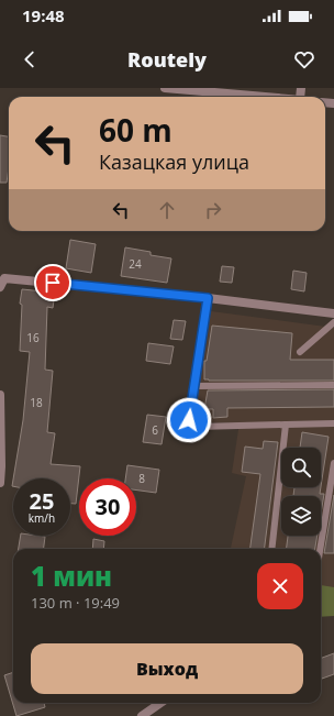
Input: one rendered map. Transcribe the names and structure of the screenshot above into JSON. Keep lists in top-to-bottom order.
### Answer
{
  "house_numbers": [
    "24",
    "16",
    "18",
    "6",
    "8"
  ],
  "page": {
    "status": "19:48",
    "header": "Routely",
    "turn": ["60 m", "Казацкая улица"],
    "speed": "25 km/h",
    "limit": "30",
    "heading": ["1 мин", "130 m · 19:49"],
    "buttons": "Выход"
  }
}
